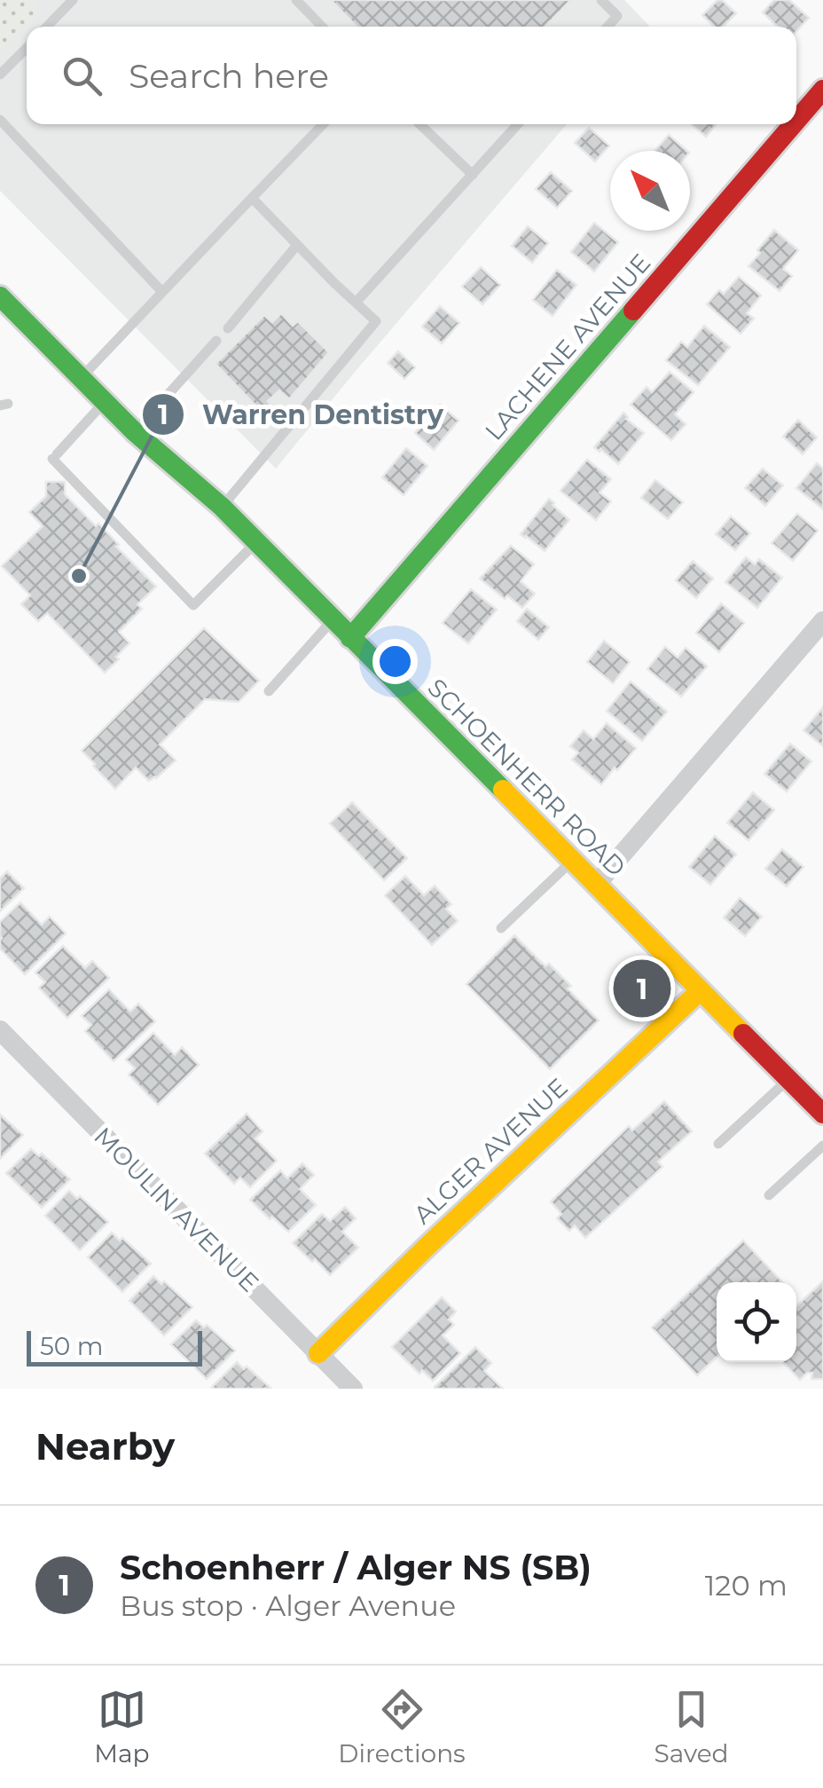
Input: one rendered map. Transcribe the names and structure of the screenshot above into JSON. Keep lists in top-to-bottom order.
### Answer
{
  "streets": {
    "street": [
      "LACHENE AVENUE",
      "SCHOENHERR ROAD",
      "ALGER AVENUE",
      "MOULIN AVENUE"
    ]
  },
  "crossings": [
    ["LACHENE AVENUE", "SCHOENHERR ROAD"],
    ["SCHOENHERR ROAD", "ALGER AVENUE"],
    ["ALGER AVENUE", "MOULIN AVENUE"]
  ],
  "places": ["Warren Dentistry"],
  "scale_bar": "50 m",
  "north": "top left",
  "page": {
    "search": "Search here",
    "pins": "1",
    "scale": "50 m",
    "heading": "Nearby",
    "list": [
      {
        "mark": "1",
        "name": "Schoenherr / Alger NS (SB)",
        "note": "Bus stop · Alger Avenue",
        "value": "120 m"
      }
    ],
    "nav": ["Map", "Directions", "Saved"]
  }
}
